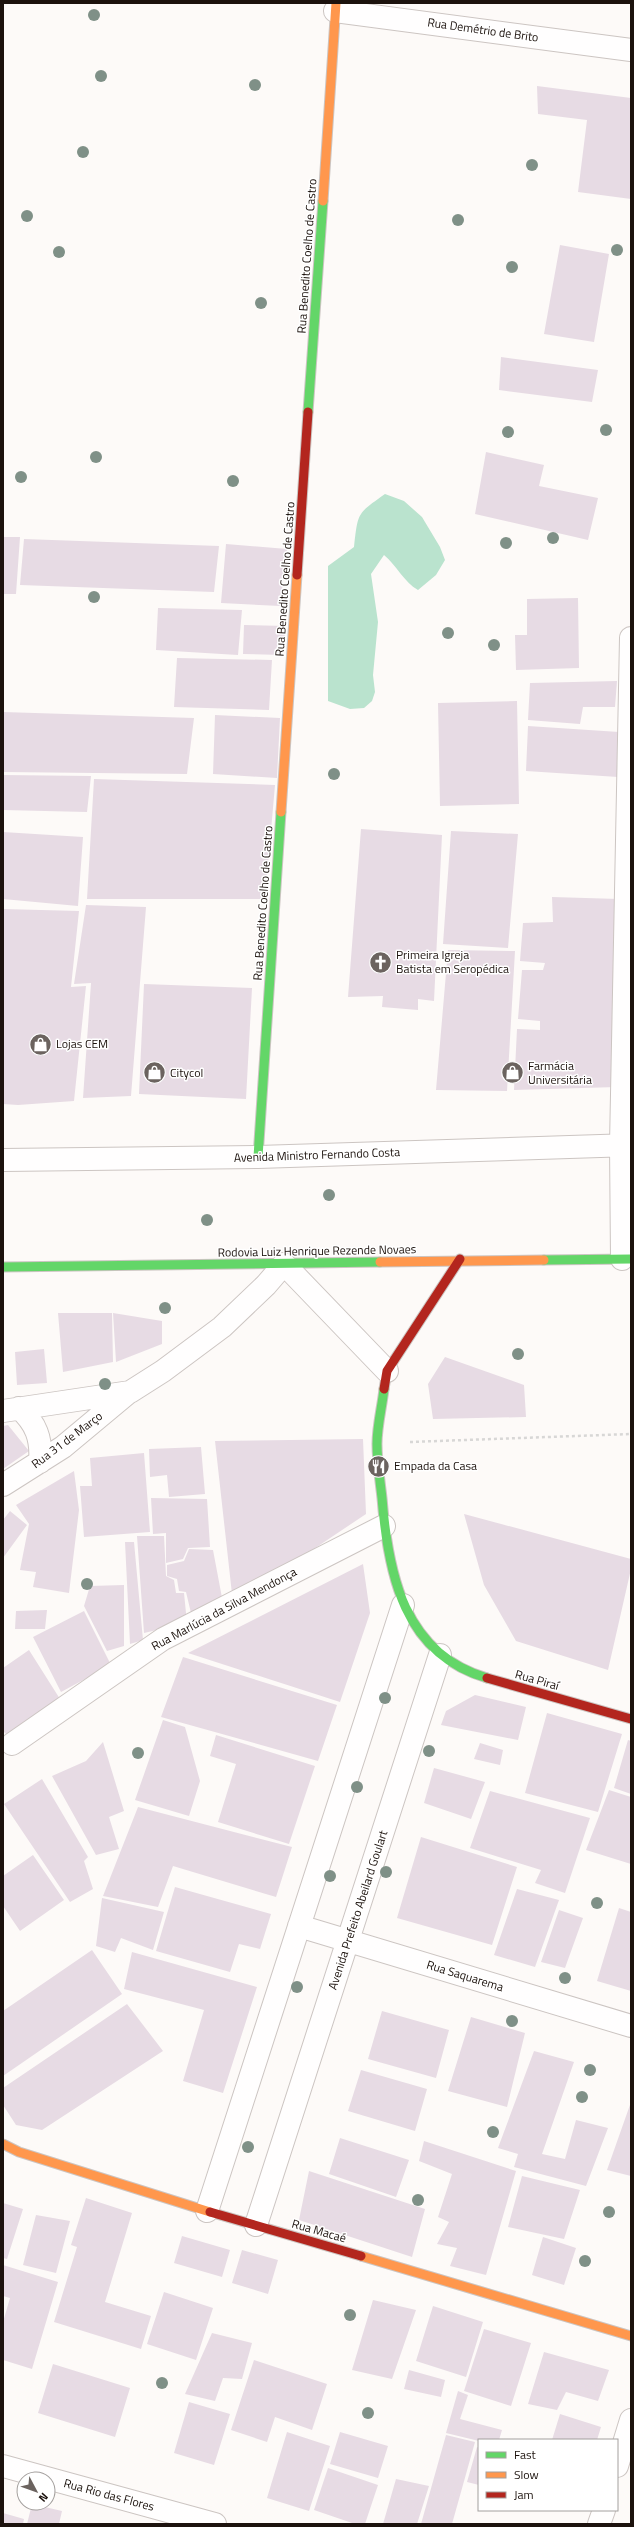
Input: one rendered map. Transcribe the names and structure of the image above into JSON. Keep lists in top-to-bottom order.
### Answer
{
  "streets": {
    "main road": [
      "Rua Benedito Coelho de Castro",
      "Rodovia Luiz Henrique Rezende Novaes",
      "Rua Piraí",
      "Rua Macaé"
    ],
    "street": [
      "Rua Demétrio de Brito",
      "Avenida Ministro Fernando Costa",
      "Rua 31 de Março",
      "Rua Marlúcia da Silva Mendonça",
      "Avenida Prefeito Abeilard Goulart",
      "Rua Saquarema",
      "Rua Rio das Flores"
    ]
  },
  "crossings": [
    ["Rua Demétrio de Brito", "Rua Benedito Coelho de Castro"],
    ["Rua Benedito Coelho de Castro", "Avenida Ministro Fernando Costa"],
    ["Rua Piraí", "Avenida Prefeito Abeilard Goulart"],
    ["Avenida Prefeito Abeilard Goulart", "Rua Saquarema"],
    ["Avenida Prefeito Abeilard Goulart", "Rua Macaé"]
  ],
  "places": {
    "church": ["Primeira Igreja Batista em Seropédica"],
    "shop": ["Lojas CEM", "Citycol", "Farmácia Universitária"],
    "restaurant": ["Empada da Casa"]
  },
  "legend": ["Fast", "Slow", "Jam"],
  "north": "bottom right"
}
